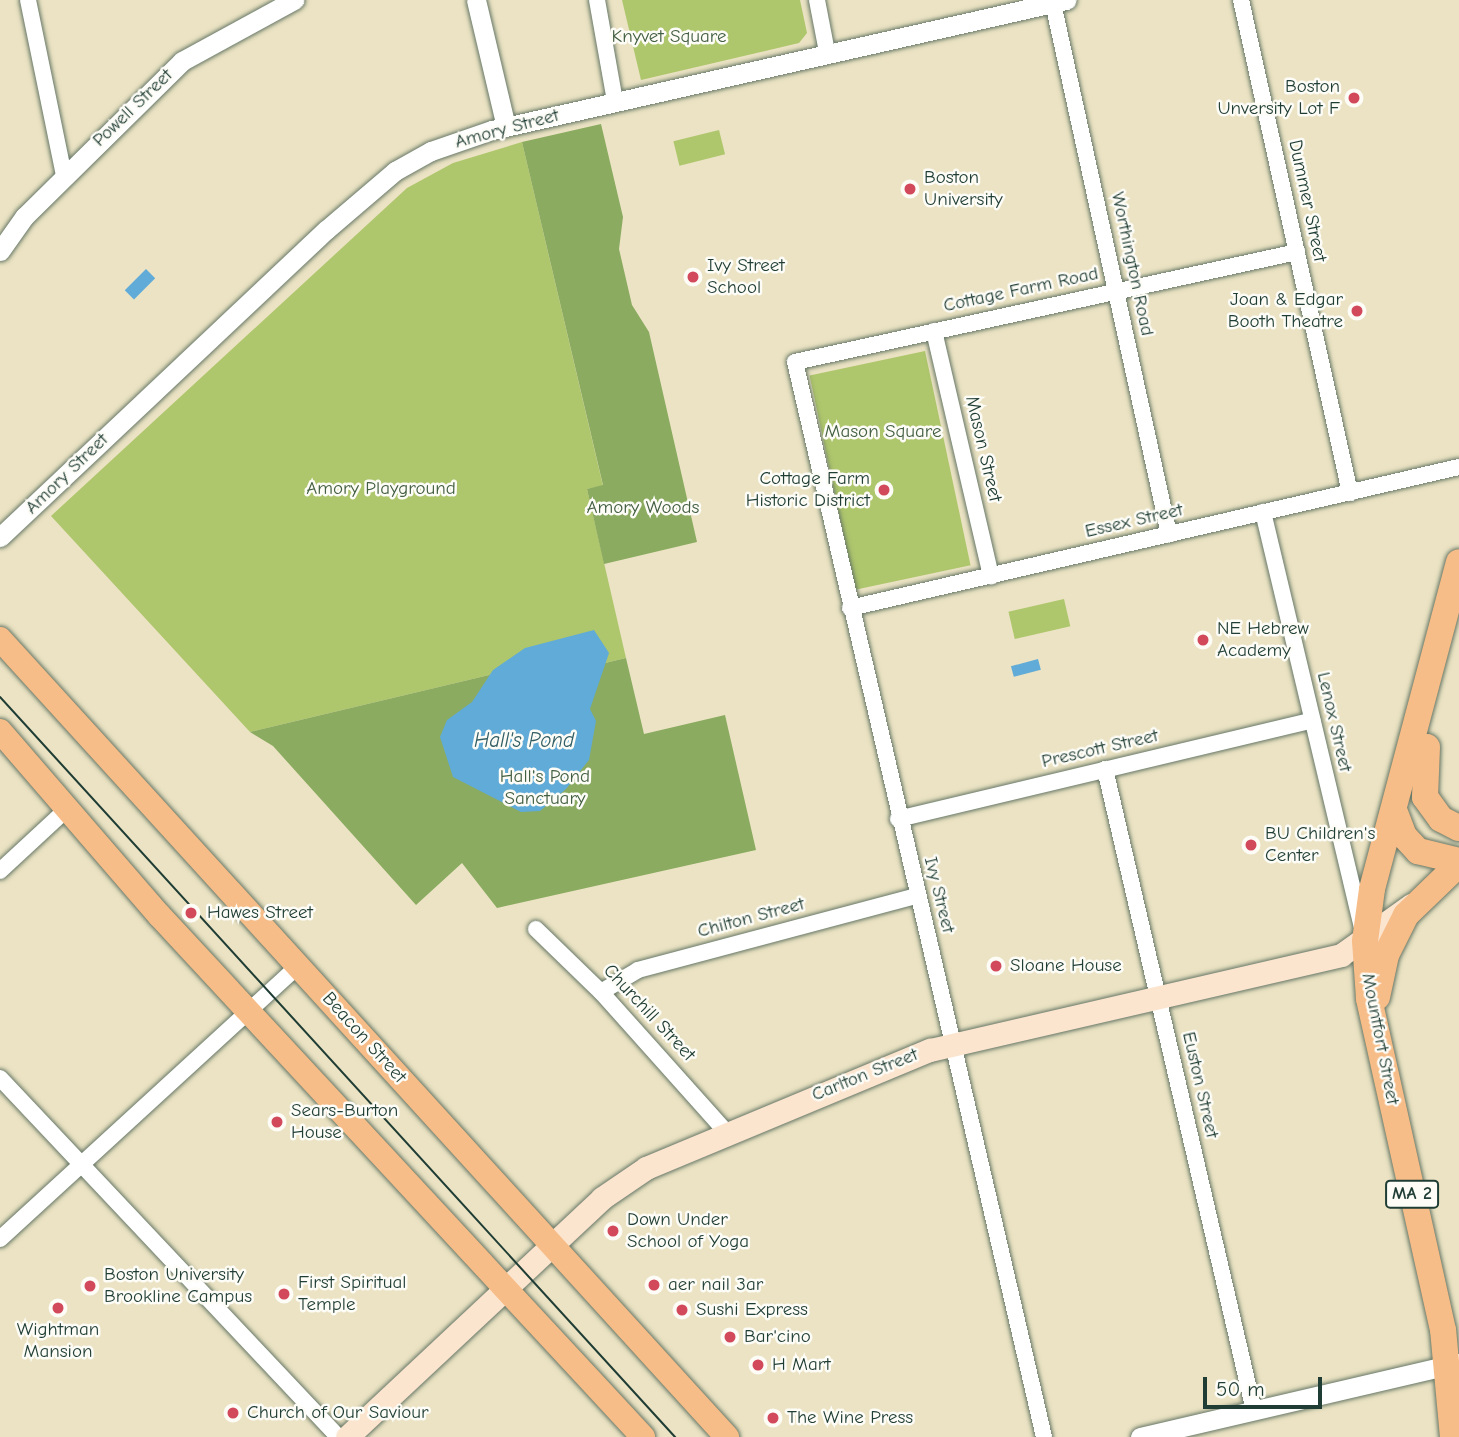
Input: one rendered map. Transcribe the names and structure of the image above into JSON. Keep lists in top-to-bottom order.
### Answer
{
  "streets": {
    "highway": ["Mountfort Street", "Carlton Street", "MA 2"],
    "main road": ["Beacon Street"],
    "street": [
      "Powell Street",
      "Amory Street",
      "Dummer Street",
      "Worthington Road",
      "Cottage Farm Road",
      "Mason Street",
      "Essex Street",
      "Lenox Street",
      "Prescott Street",
      "Ivy Street",
      "Chilton Street",
      "Churchill Street",
      "Euston Street"
    ]
  },
  "crossings": [
    ["Amory Street", "Worthington Road"],
    ["Dummer Street", "Cottage Farm Road"],
    ["Dummer Street", "Essex Street"],
    ["Worthington Road", "Cottage Farm Road"],
    ["Worthington Road", "Essex Street"],
    ["Cottage Farm Road", "Mason Street"],
    ["Cottage Farm Road", "Ivy Street"],
    ["Mason Street", "Essex Street"],
    ["Essex Street", "Lenox Street"],
    ["Essex Street", "Ivy Street"],
    ["Lenox Street", "Prescott Street"],
    ["Lenox Street", "Mountfort Street"],
    ["Lenox Street", "Carlton Street"],
    ["Prescott Street", "Ivy Street"],
    ["Prescott Street", "Euston Street"],
    ["Ivy Street", "Chilton Street"],
    ["Ivy Street", "Carlton Street"],
    ["Chilton Street", "Churchill Street"],
    ["Churchill Street", "Carlton Street"],
    ["Beacon Street", "Carlton Street"],
    ["Mountfort Street", "Carlton Street"],
    ["Mountfort Street", "MA 2"],
    ["Carlton Street", "Euston Street"],
    ["Carlton Street", "MA 2"]
  ],
  "water": ["Hall's Pond"],
  "parks": [
    "Knyvet Square",
    "Mason Square",
    "Amory Playground",
    "Amory Woods",
    "Hall's Pond Sanctuary"
  ],
  "places": [
    "Boston Unversity Lot F",
    "Boston University",
    "Ivy Street School",
    "Joan & Edgar Booth Theatre",
    "Cottage Farm Historic District",
    "NE Hebrew Academy",
    "BU Children's Center",
    "Hawes Street",
    "Sloane House",
    "Sears-Burton House",
    "Down Under School of Yoga",
    "aer nail 3ar",
    "Boston University Brookline Campus",
    "First Spiritual Temple",
    "Wightman Mansion",
    "Sushi Express",
    "Bar'cino",
    "H Mart",
    "Church of Our Saviour",
    "The Wine Press"
  ],
  "scale_bar": "50 m"
}
